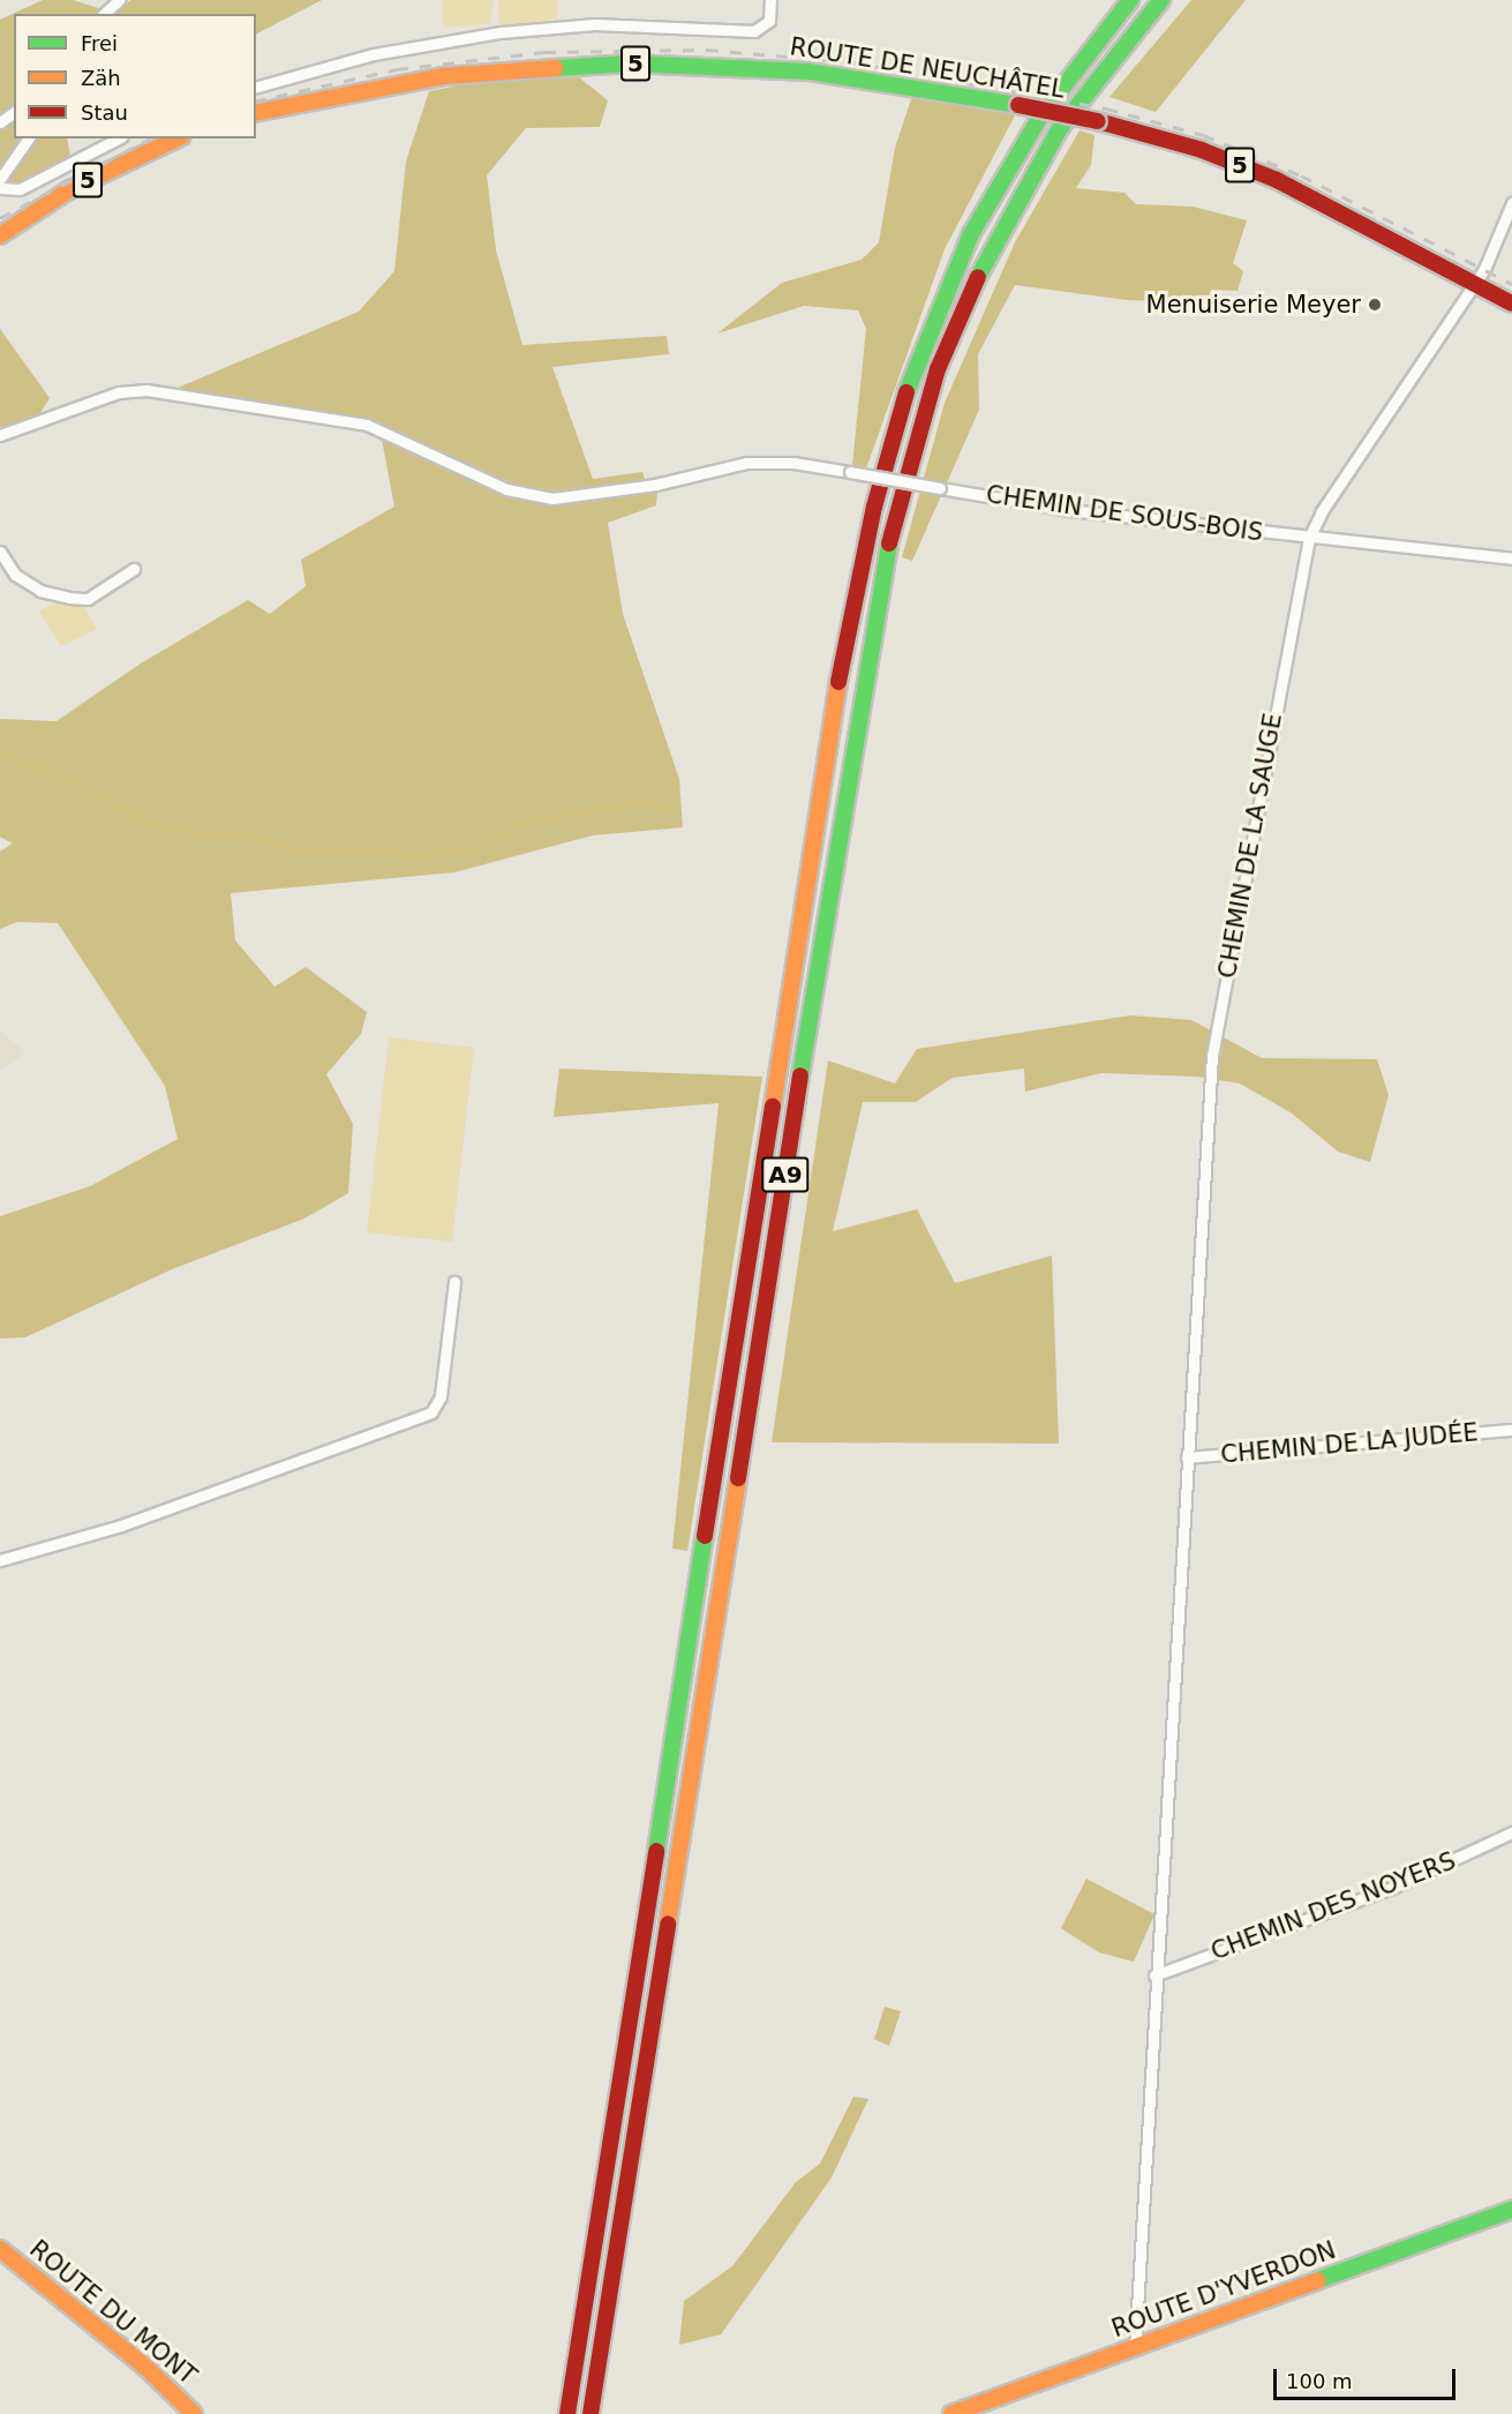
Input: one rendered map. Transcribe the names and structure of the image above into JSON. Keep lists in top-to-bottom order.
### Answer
{
  "streets": {
    "main road": [
      "5",
      "ROUTE DE NEUCHÂTEL",
      "A9",
      "ROUTE D'YVERDON",
      "ROUTE DU MONT"
    ],
    "street": [
      "CHEMIN DE SOUS-BOIS",
      "CHEMIN DE LA SAUGE",
      "CHEMIN DE LA JUDÉE",
      "CHEMIN DES NOYERS"
    ]
  },
  "crossings": [
    ["5", "ROUTE DE NEUCHÂTEL"],
    ["5", "CHEMIN DE LA SAUGE"],
    ["ROUTE DE NEUCHÂTEL", "CHEMIN DE LA SAUGE"],
    ["CHEMIN DE SOUS-BOIS", "CHEMIN DE LA SAUGE"],
    ["CHEMIN DE LA SAUGE", "CHEMIN DE LA JUDÉE"],
    ["CHEMIN DE LA SAUGE", "CHEMIN DES NOYERS"],
    ["CHEMIN DE LA SAUGE", "ROUTE D'YVERDON"]
  ],
  "places": ["Menuiserie Meyer"],
  "legend": ["Frei", "Zäh", "Stau"],
  "scale_bar": "100 m"
}
